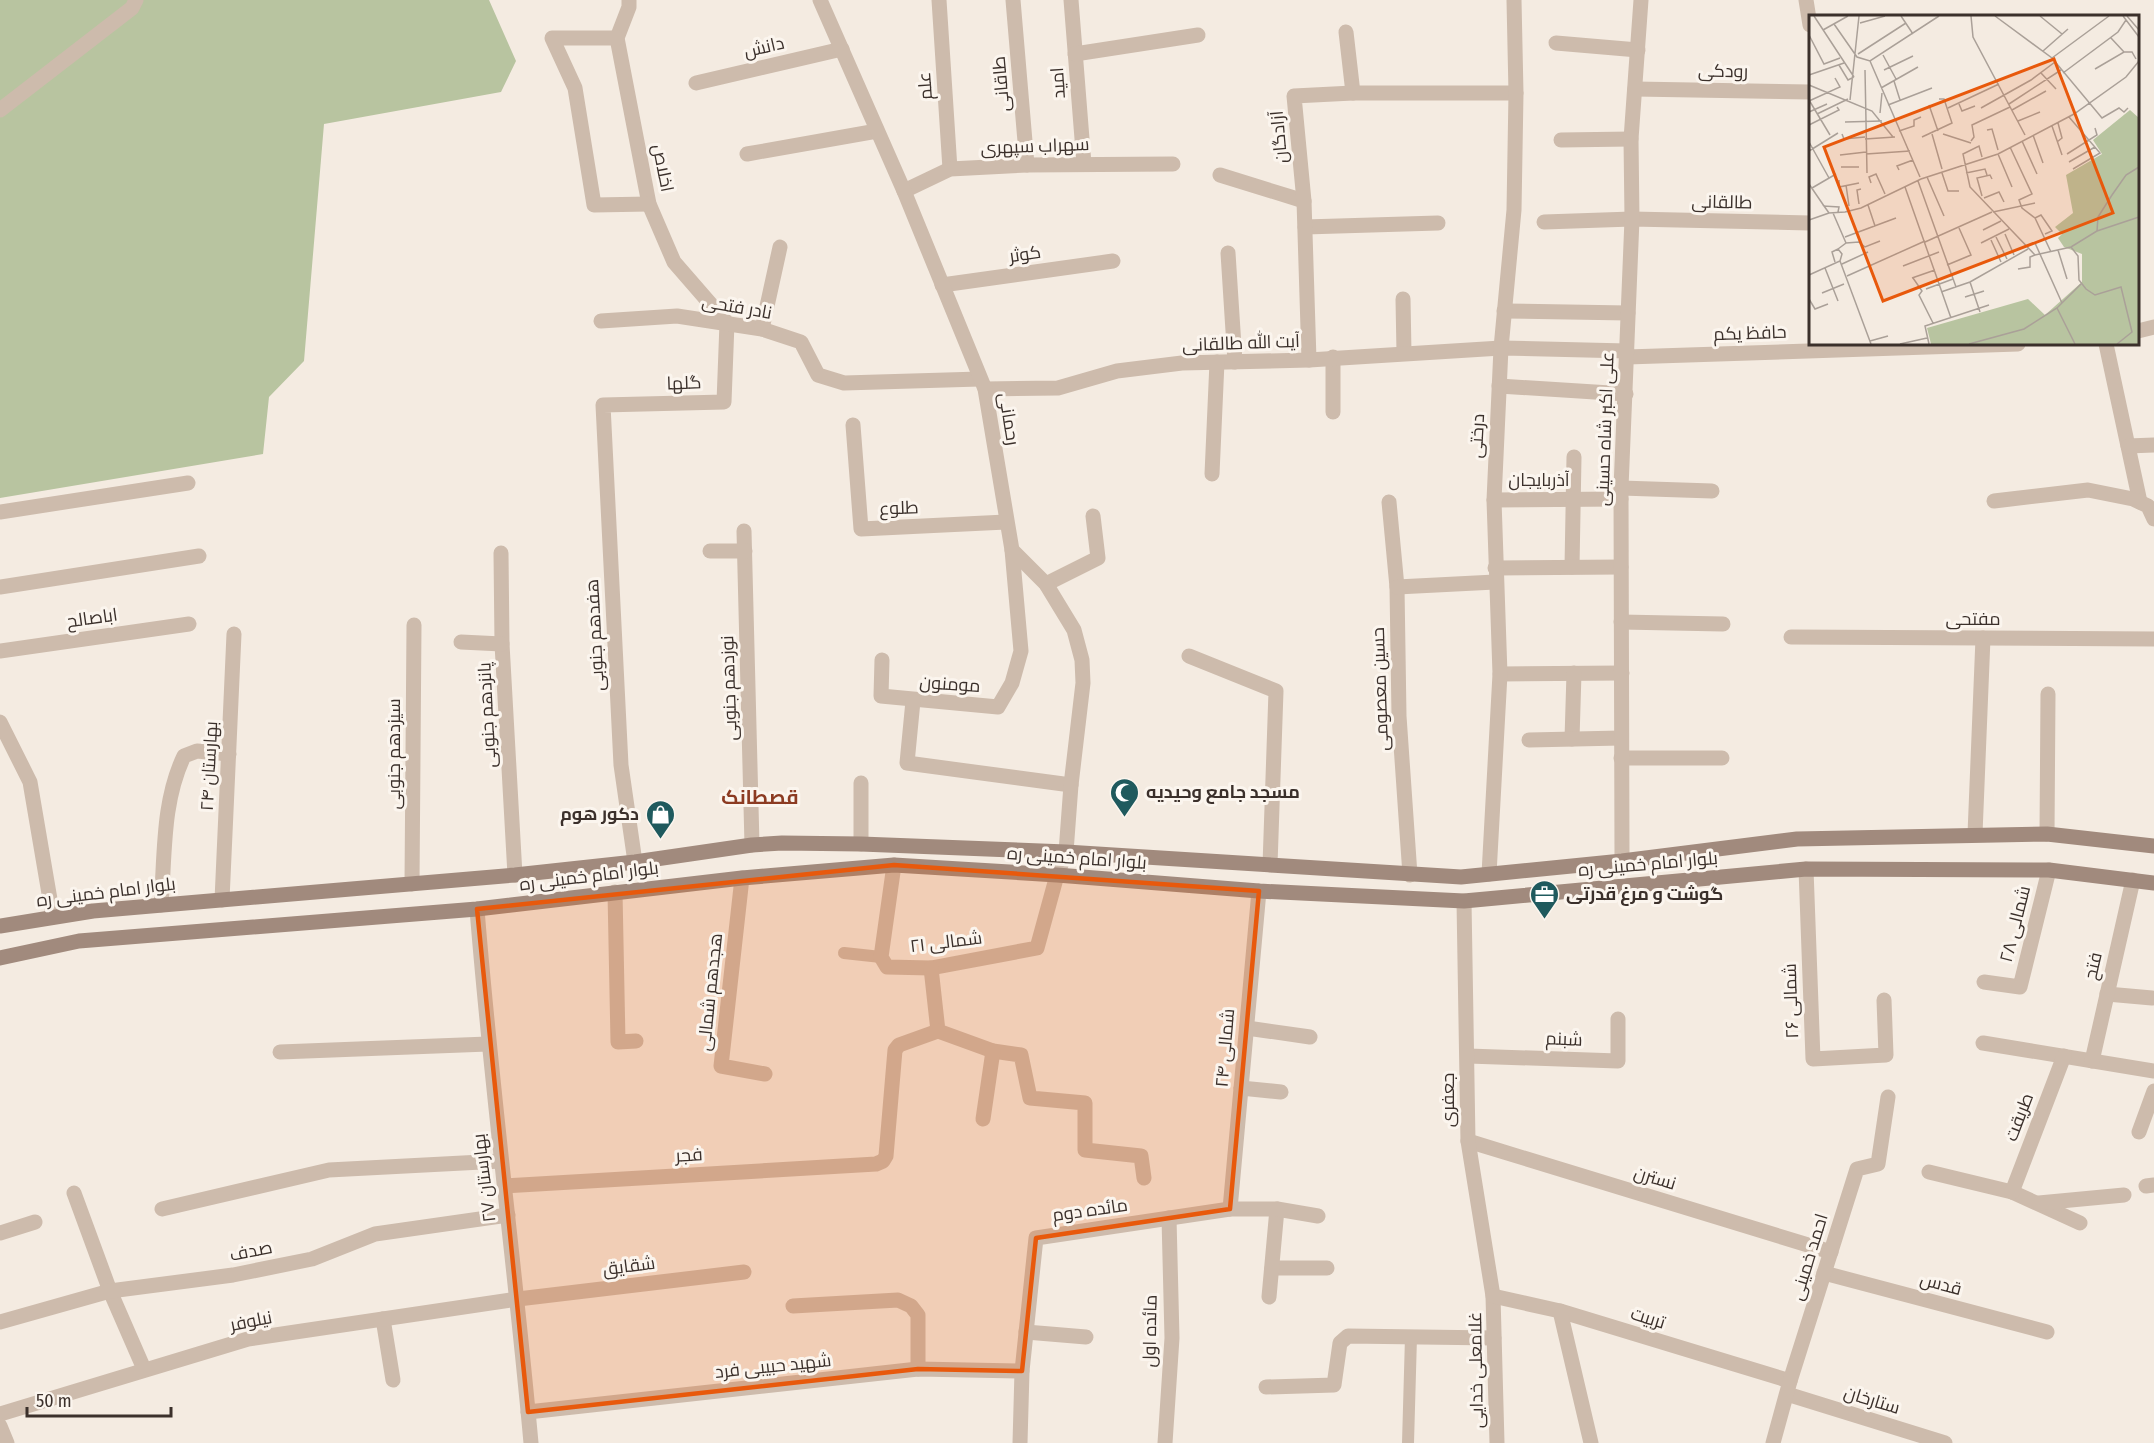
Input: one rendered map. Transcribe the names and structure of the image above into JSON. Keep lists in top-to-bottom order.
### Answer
{
  "streets": {
    "main road": ["بلوار امام خمینی ره"],
    "street": [
      "دانش",
      "رودکی",
      "امید",
      "طاقانی",
      "علم",
      "آزادگان",
      "سهراب سپهری",
      "اخلاص",
      "طالقانی",
      "کوثر",
      "نادر فتحی",
      "حافظ یکم",
      "آیت الله طالقانی",
      "گلها",
      "رحمانی",
      "علی اکبر شاه حسینی",
      "درختی",
      "آذربایجان",
      "طلوع",
      "اباصالح",
      "مفتحی",
      "هفدهم جنوبی",
      "مومنون",
      "نوزدهم جنوبی",
      "حسین معصومی",
      "پانزدهم جنوبی",
      "سیزدهم جنوبی",
      "بهارستان ۲۴",
      "۲۸ شمالی",
      "۲۱ شمالی",
      "فتح",
      "هجدهم شمالی",
      "۲۶ شمالی",
      "شبنم",
      "۲۴ شمالی",
      "جعفری",
      "طریقت",
      "فجر",
      "بهارستان ۲۷",
      "نسترن",
      "مائده دوم",
      "صدف",
      "احمد خمینی",
      "شقایق",
      "قدس",
      "تربیت",
      "نیلوفر",
      "مائده اول",
      "شهید حبیبی فرد",
      "غلامعلی خدایی",
      "ستارخان"
    ]
  },
  "crossings": [
    ["دانش", "رحمانی"],
    ["رودکی", "علی اکبر شاه حسینی"],
    ["امید", "سهراب سپهری"],
    ["طاقانی", "سهراب سپهری"],
    ["علم", "سهراب سپهری"],
    ["آزادگان", "آیت الله طالقانی"],
    ["آزادگان", "درختی"],
    ["سهراب سپهری", "رحمانی"],
    ["اخلاص", "نادر فتحی"],
    ["اخلاص", "گلها"],
    ["طالقانی", "علی اکبر شاه حسینی"],
    ["کوثر", "رحمانی"],
    ["نادر فتحی", "آیت الله طالقانی"],
    ["نادر فتحی", "گلها"],
    ["نادر فتحی", "رحمانی"],
    ["حافظ یکم", "آیت الله طالقانی"],
    ["حافظ یکم", "علی اکبر شاه حسینی"],
    ["حافظ یکم", "درختی"],
    ["آیت الله طالقانی", "رحمانی"],
    ["آیت الله طالقانی", "درختی"],
    ["گلها", "هفدهم جنوبی"],
    ["رحمانی", "طلوع"],
    ["رحمانی", "مومنون"],
    ["علی اکبر شاه حسینی", "آذربایجان"],
    ["علی اکبر شاه حسینی", "بلوار امام خمینی ره"],
    ["درختی", "آذربایجان"],
    ["درختی", "بلوار امام خمینی ره"],
    ["هفدهم جنوبی", "بلوار امام خمینی ره"],
    ["نوزدهم جنوبی", "بلوار امام خمینی ره"],
    ["حسین معصومی", "بلوار امام خمینی ره"],
    ["پانزدهم جنوبی", "بلوار امام خمینی ره"],
    ["سیزدهم جنوبی", "بلوار امام خمینی ره"],
    ["بهارستان ۲۴", "بلوار امام خمینی ره"],
    ["بلوار امام خمینی ره", "۲۸ شمالی"],
    ["بلوار امام خمینی ره", "۲۱ شمالی"],
    ["بلوار امام خمینی ره", "فتح"],
    ["بلوار امام خمینی ره", "هجدهم شمالی"],
    ["بلوار امام خمینی ره", "۲۶ شمالی"],
    ["بلوار امام خمینی ره", "۲۴ شمالی"],
    ["بلوار امام خمینی ره", "جعفری"],
    ["بلوار امام خمینی ره", "بهارستان ۲۷"],
    ["شبنم", "جعفری"],
    ["۲۴ شمالی", "مائده دوم"],
    ["جعفری", "نسترن"],
    ["جعفری", "تربیت"],
    ["جعفری", "غلامعلی خدایی"],
    ["فجر", "بهارستان ۲۷"],
    ["بهارستان ۲۷", "صدف"],
    ["بهارستان ۲۷", "شقایق"],
    ["بهارستان ۲۷", "نیلوفر"],
    ["بهارستان ۲۷", "شهید حبیبی فرد"],
    ["نسترن", "احمد خمینی"],
    ["مائده دوم", "مائده اول"],
    ["مائده دوم", "شهید حبیبی فرد"],
    ["احمد خمینی", "قدس"],
    ["احمد خمینی", "تربیت"],
    ["احمد خمینی", "ستارخان"],
    ["شقایق", "نیلوفر"],
    ["تربیت", "غلامعلی خدایی"],
    ["تربیت", "ستارخان"]
  ],
  "districts": ["قصطانک"],
  "places": {
    "mosque": ["مسجد جامع وحیدیه"],
    "shop": ["دکور هوم"],
    "office": ["گوشت و مرغ قدرتی"]
  },
  "scale_bar": "50 m"
}
